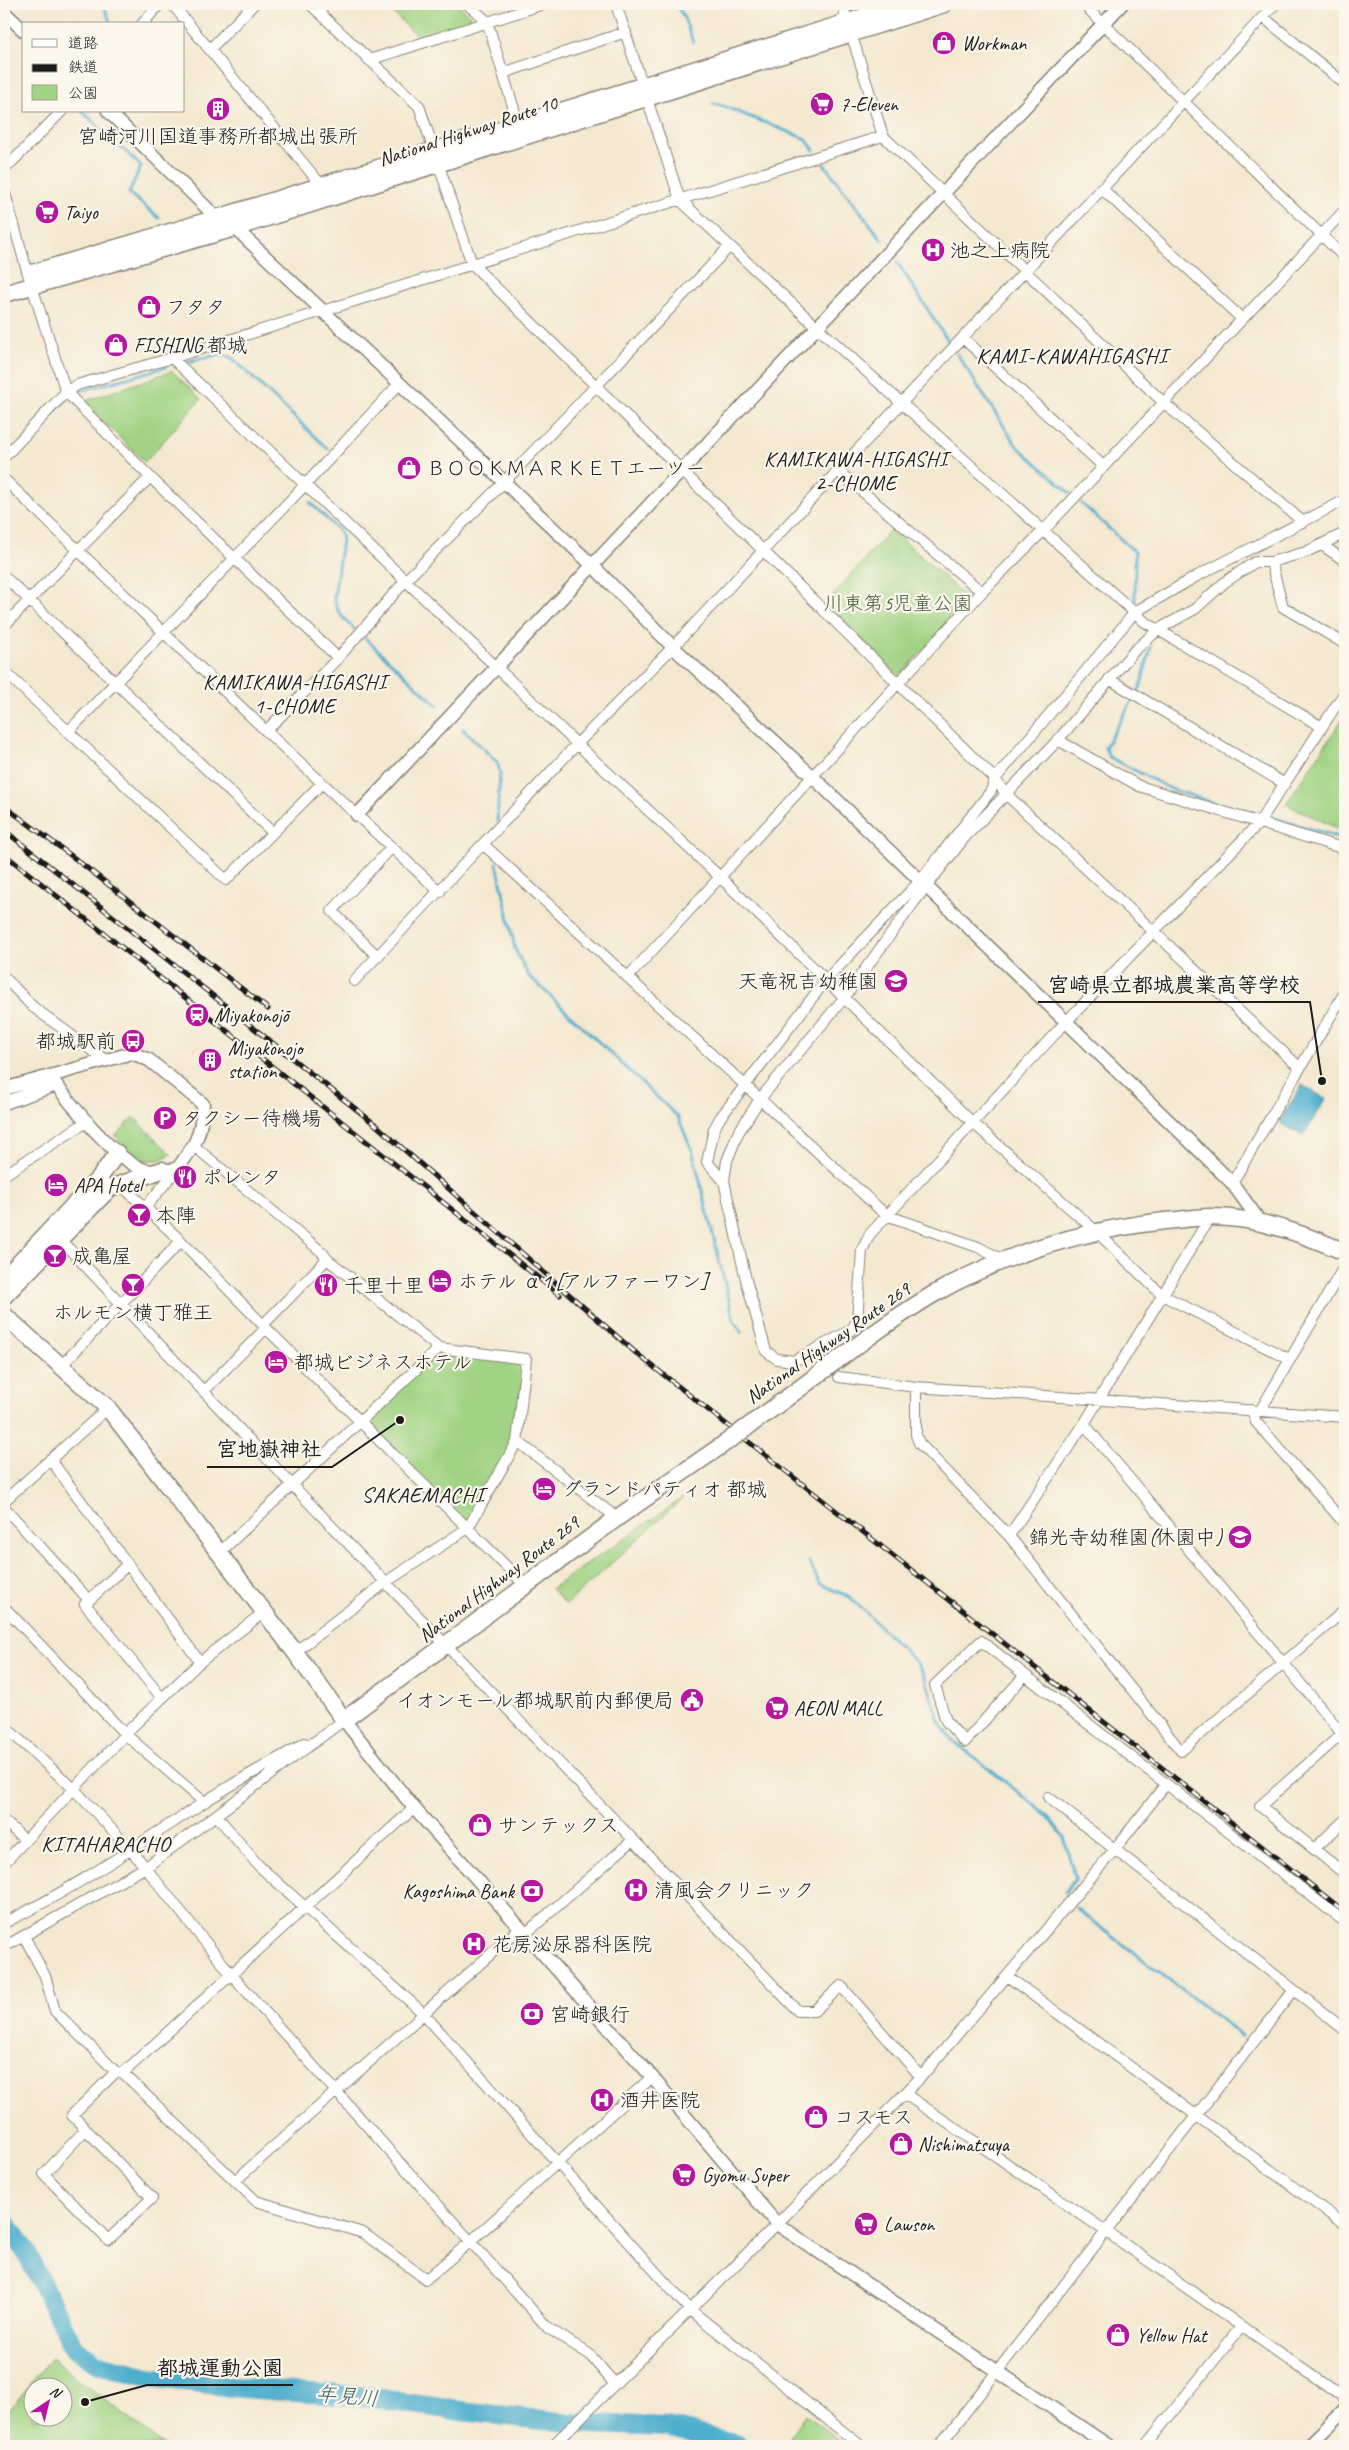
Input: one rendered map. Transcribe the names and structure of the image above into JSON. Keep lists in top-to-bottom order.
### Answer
{
  "streets": {
    "main road": ["National Highway Route 10", "National Highway Route 269"]
  },
  "districts": [
    "KAMI-KAWAHIGASHI",
    "KAMIKAWA-HIGASHI 2-CHOME",
    "KAMIKAWA-HIGASHI 1-CHOME",
    "SAKAEMACHI",
    "KITAHARACHO"
  ],
  "water": ["年見川"],
  "parks": ["川東第5児童公園"],
  "places": {
    "shop": [
      "Workman",
      "フタタ",
      "FISHING 都城",
      "ＢＯＯＫＭＡＲＫＥＴエーツー",
      "サンテックス",
      "コスモス",
      "Nishimatsuya",
      "Yellow Hat"
    ],
    "supermarket": [
      "7-Eleven",
      "Taiyo",
      "AEON MALL",
      "Gyomu Super",
      "Lawson"
    ],
    "building": ["宮崎河川国道事務所都城出張所", "Miyakonojo station"],
    "hospital": [
      "池之上病院",
      "清風会クリニック",
      "花房泌尿器科医院",
      "酒井医院"
    ],
    "school or university": ["天竜祝吉幼稚園", "錦光寺幼稚園(休園中)"],
    "station": ["Miyakonojō"],
    "bus stop": ["都城駅前"],
    "other": ["宮崎県立都城農業高等学校", "宮地嶽神社", "都城運動公園"],
    "parking": ["タクシー待機場"],
    "restaurant": ["ポレンタ", "千里十里"],
    "hotel": [
      "APA Hotel",
      "ホテル α1 [アルファーワン]",
      "都城ビジネスホテル",
      "グランドパティオ 都城"
    ],
    "bar": ["本陣", "成亀屋", "ホルモン横丁雅王"],
    "public building": ["イオンモール都城駅前内郵便局"],
    "bank": ["Kagoshima Bank", "宮崎銀行"]
  },
  "legend": ["道路", "鉄道", "公園"],
  "north": "top right"
}
